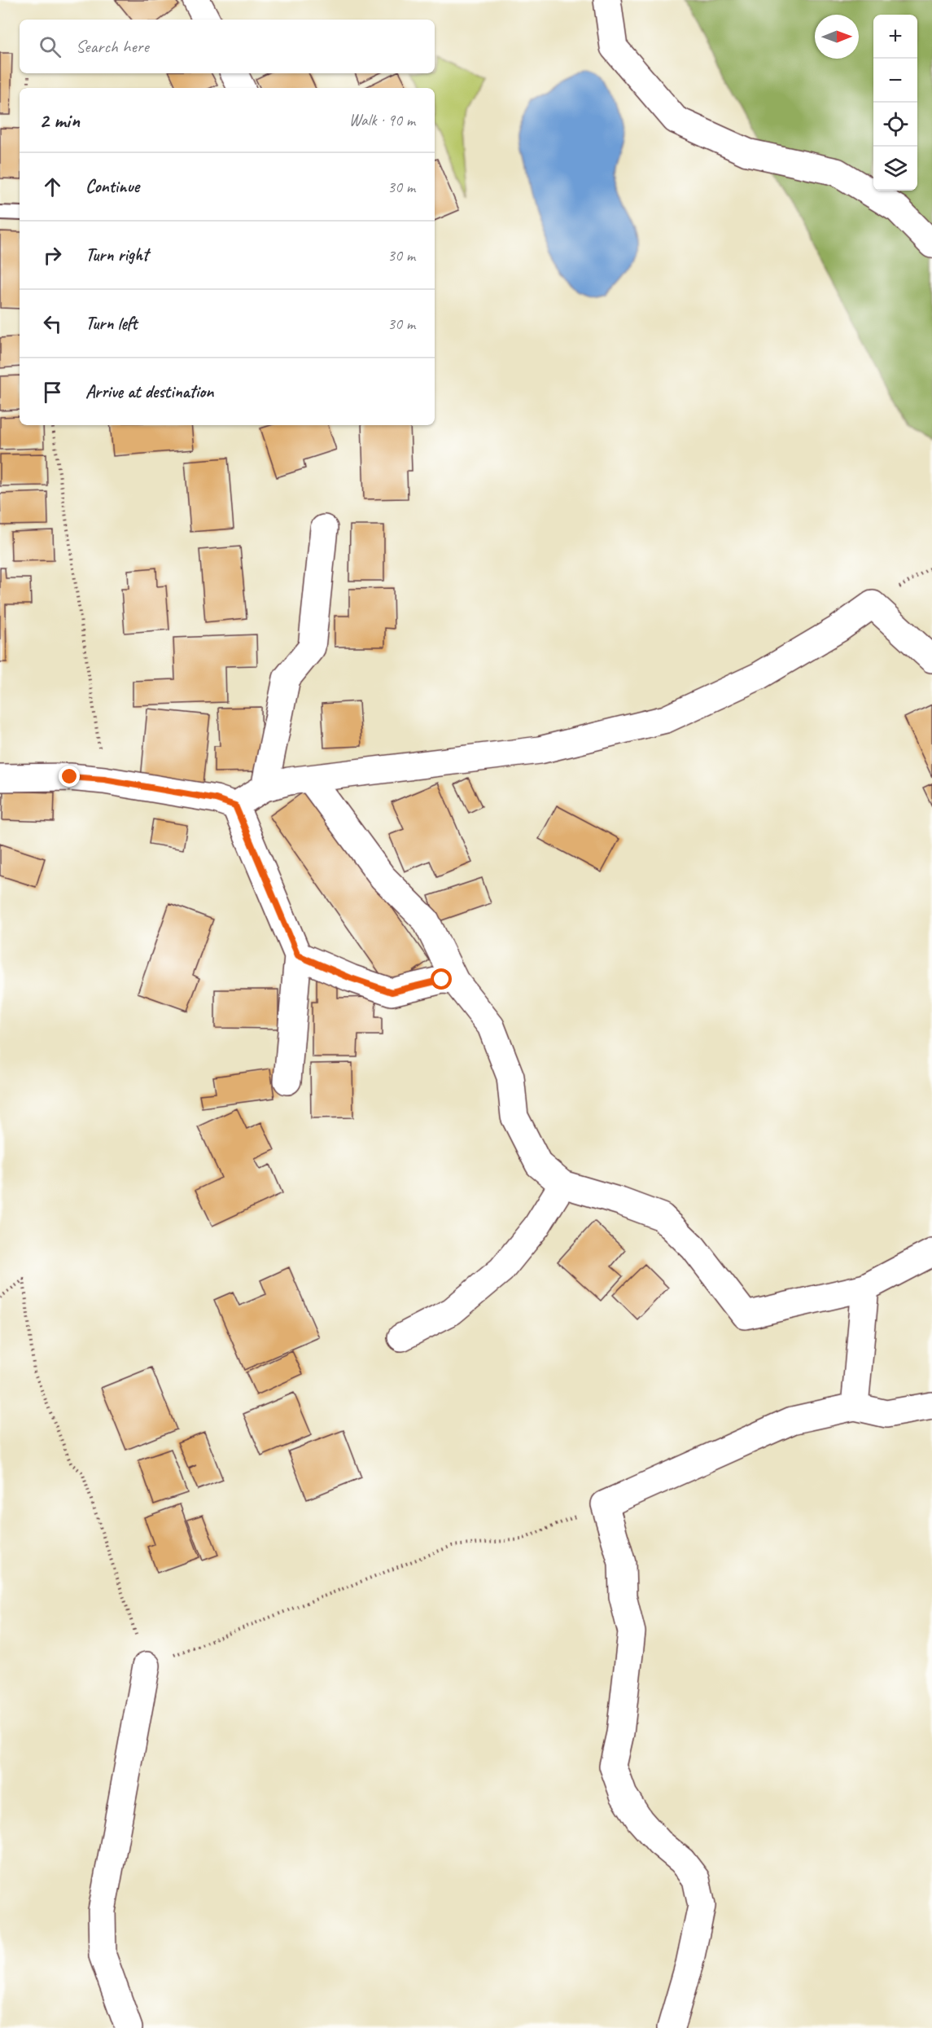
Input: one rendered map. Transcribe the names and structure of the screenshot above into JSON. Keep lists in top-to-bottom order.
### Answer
{
  "north": "right",
  "page": {
    "map_buttons": ["+", "−"],
    "search": "Search here",
    "heading": ["2 min", "Walk · 90 m"],
    "list": [
      ["Continue", "30 m"],
      ["Turn right", "30 m"],
      ["Turn left", "30 m"],
      "Arrive at destination"
    ]
  }
}
